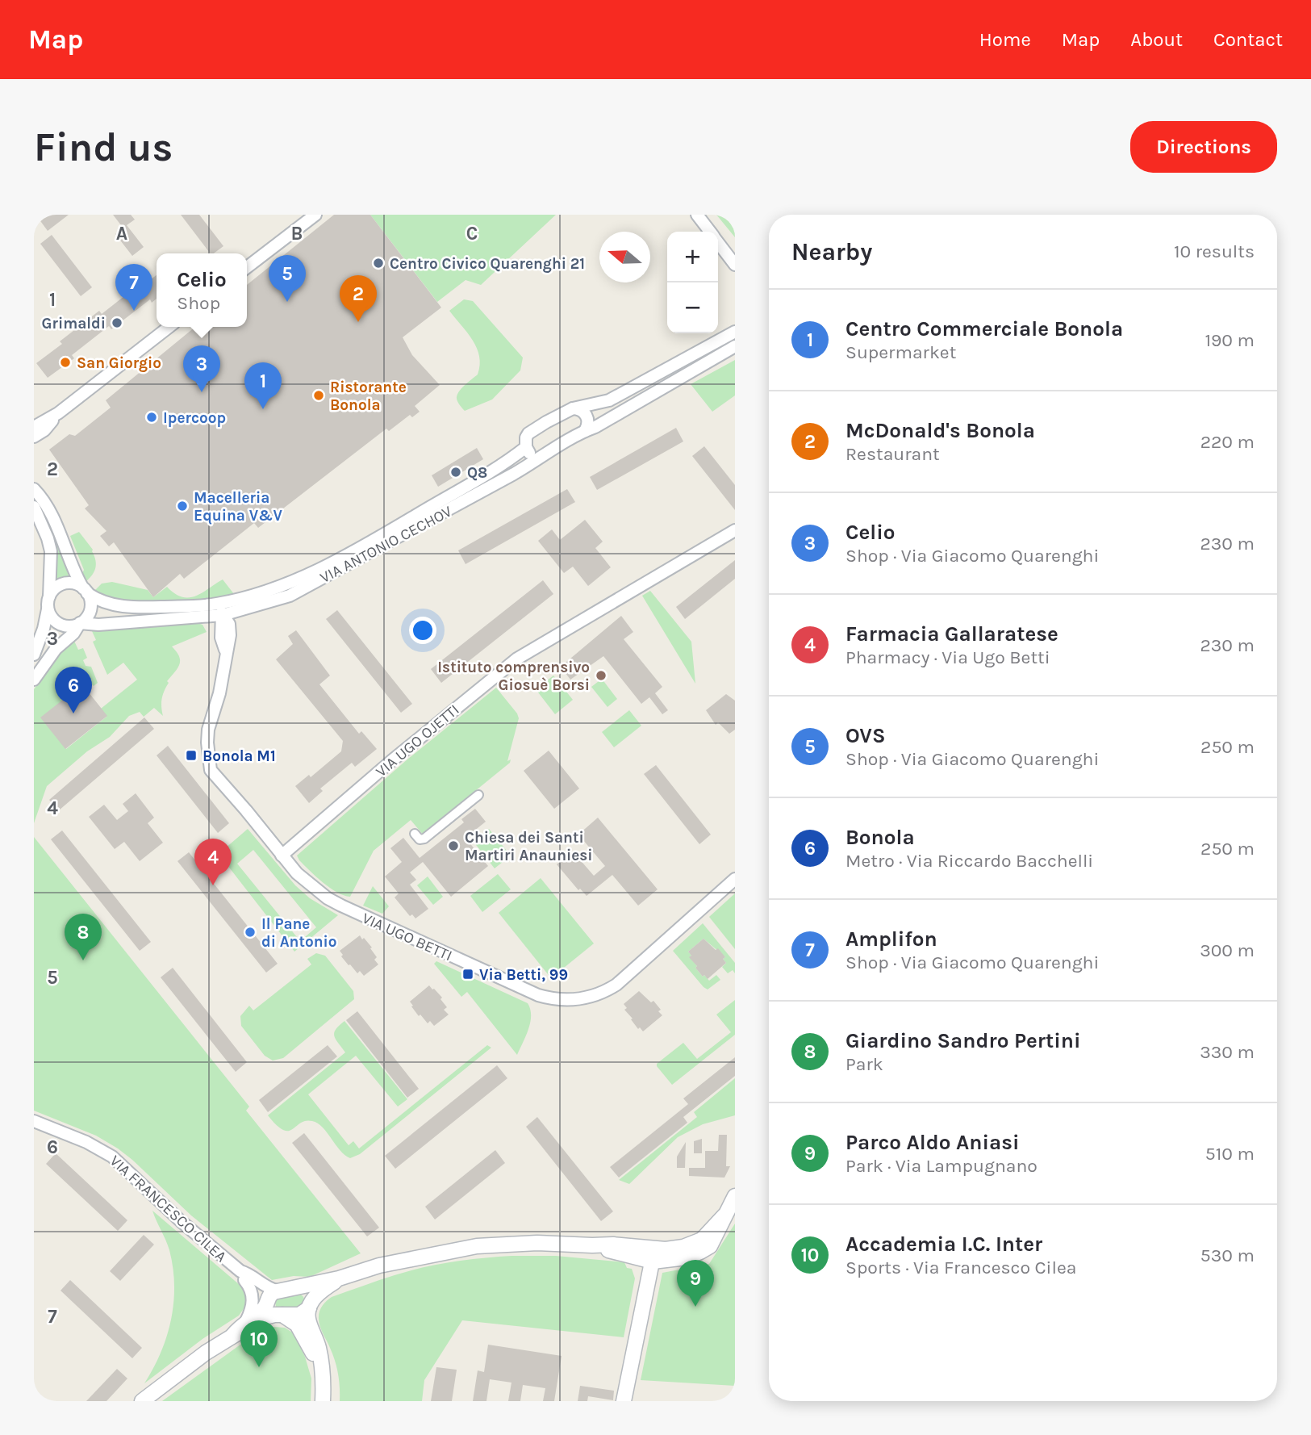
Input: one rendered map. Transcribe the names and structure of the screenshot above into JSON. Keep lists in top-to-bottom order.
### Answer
{
  "streets": {
    "street": [
      "VIA ANTONIO CECHOV",
      "VIA UGO OJETTI",
      "VIA UGO BETTI",
      "VIA FRANCESCO CILEA"
    ]
  },
  "crossings": [
    ["VIA ANTONIO CECHOV", "VIA UGO BETTI"],
    ["VIA UGO OJETTI", "VIA UGO BETTI"]
  ],
  "places": {
    "other": [
      "Centro Civico Quarenghi 21",
      "Grimaldi",
      "San Giorgio",
      "Ristorante Bonola",
      "Ipercoop",
      "Q8",
      "Macelleria Equina V&V",
      "Istituto comprensivo Giosuè Borsi",
      "Chiesa dei Santi Martiri Anauniesi",
      "Il Pane di Antonio"
    ],
    "transit": ["Bonola M1", "Via Betti, 99"]
  },
  "north": "left",
  "page": {
    "header": "Map",
    "nav": [
      "Home",
      "Map",
      "About",
      "Contact"
    ],
    "buttons": "Directions",
    "title": "Find us",
    "heading": ["Nearby", "10 results"],
    "map_buttons": ["+", "−"],
    "popup": ["Celio", "Shop"],
    "pins": [
      "5",
      "7",
      "2",
      "3",
      "1",
      "6",
      "4",
      "8",
      "9",
      "10"
    ],
    "list": [
      {
        "mark": "1",
        "name": "Centro Commerciale Bonola",
        "note": "Supermarket",
        "value": "190 m"
      },
      {
        "mark": "2",
        "name": "McDonald's Bonola",
        "note": "Restaurant",
        "value": "220 m"
      },
      {
        "mark": "3",
        "name": "Celio",
        "note": "Shop · Via Giacomo Quarenghi",
        "value": "230 m"
      },
      {
        "mark": "4",
        "name": "Farmacia Gallaratese",
        "note": "Pharmacy · Via Ugo Betti",
        "value": "230 m"
      },
      {
        "mark": "5",
        "name": "OVS",
        "note": "Shop · Via Giacomo Quarenghi",
        "value": "250 m"
      },
      {
        "mark": "6",
        "name": "Bonola",
        "note": "Metro · Via Riccardo Bacchelli",
        "value": "250 m"
      },
      {
        "mark": "7",
        "name": "Amplifon",
        "note": "Shop · Via Giacomo Quarenghi",
        "value": "300 m"
      },
      {
        "mark": "8",
        "name": "Giardino Sandro Pertini",
        "note": "Park",
        "value": "330 m"
      },
      {
        "mark": "9",
        "name": "Parco Aldo Aniasi",
        "note": "Park · Via Lampugnano",
        "value": "510 m"
      },
      {
        "mark": "10",
        "name": "Accademia I.C. Inter",
        "note": "Sports · Via Francesco Cilea",
        "value": "530 m"
      }
    ]
  },
  "grid": {
    "columns": ["A", "B", "C"],
    "rows": [
      "1",
      "2",
      "3",
      "4",
      "5",
      "6",
      "7"
    ]
  }
}
